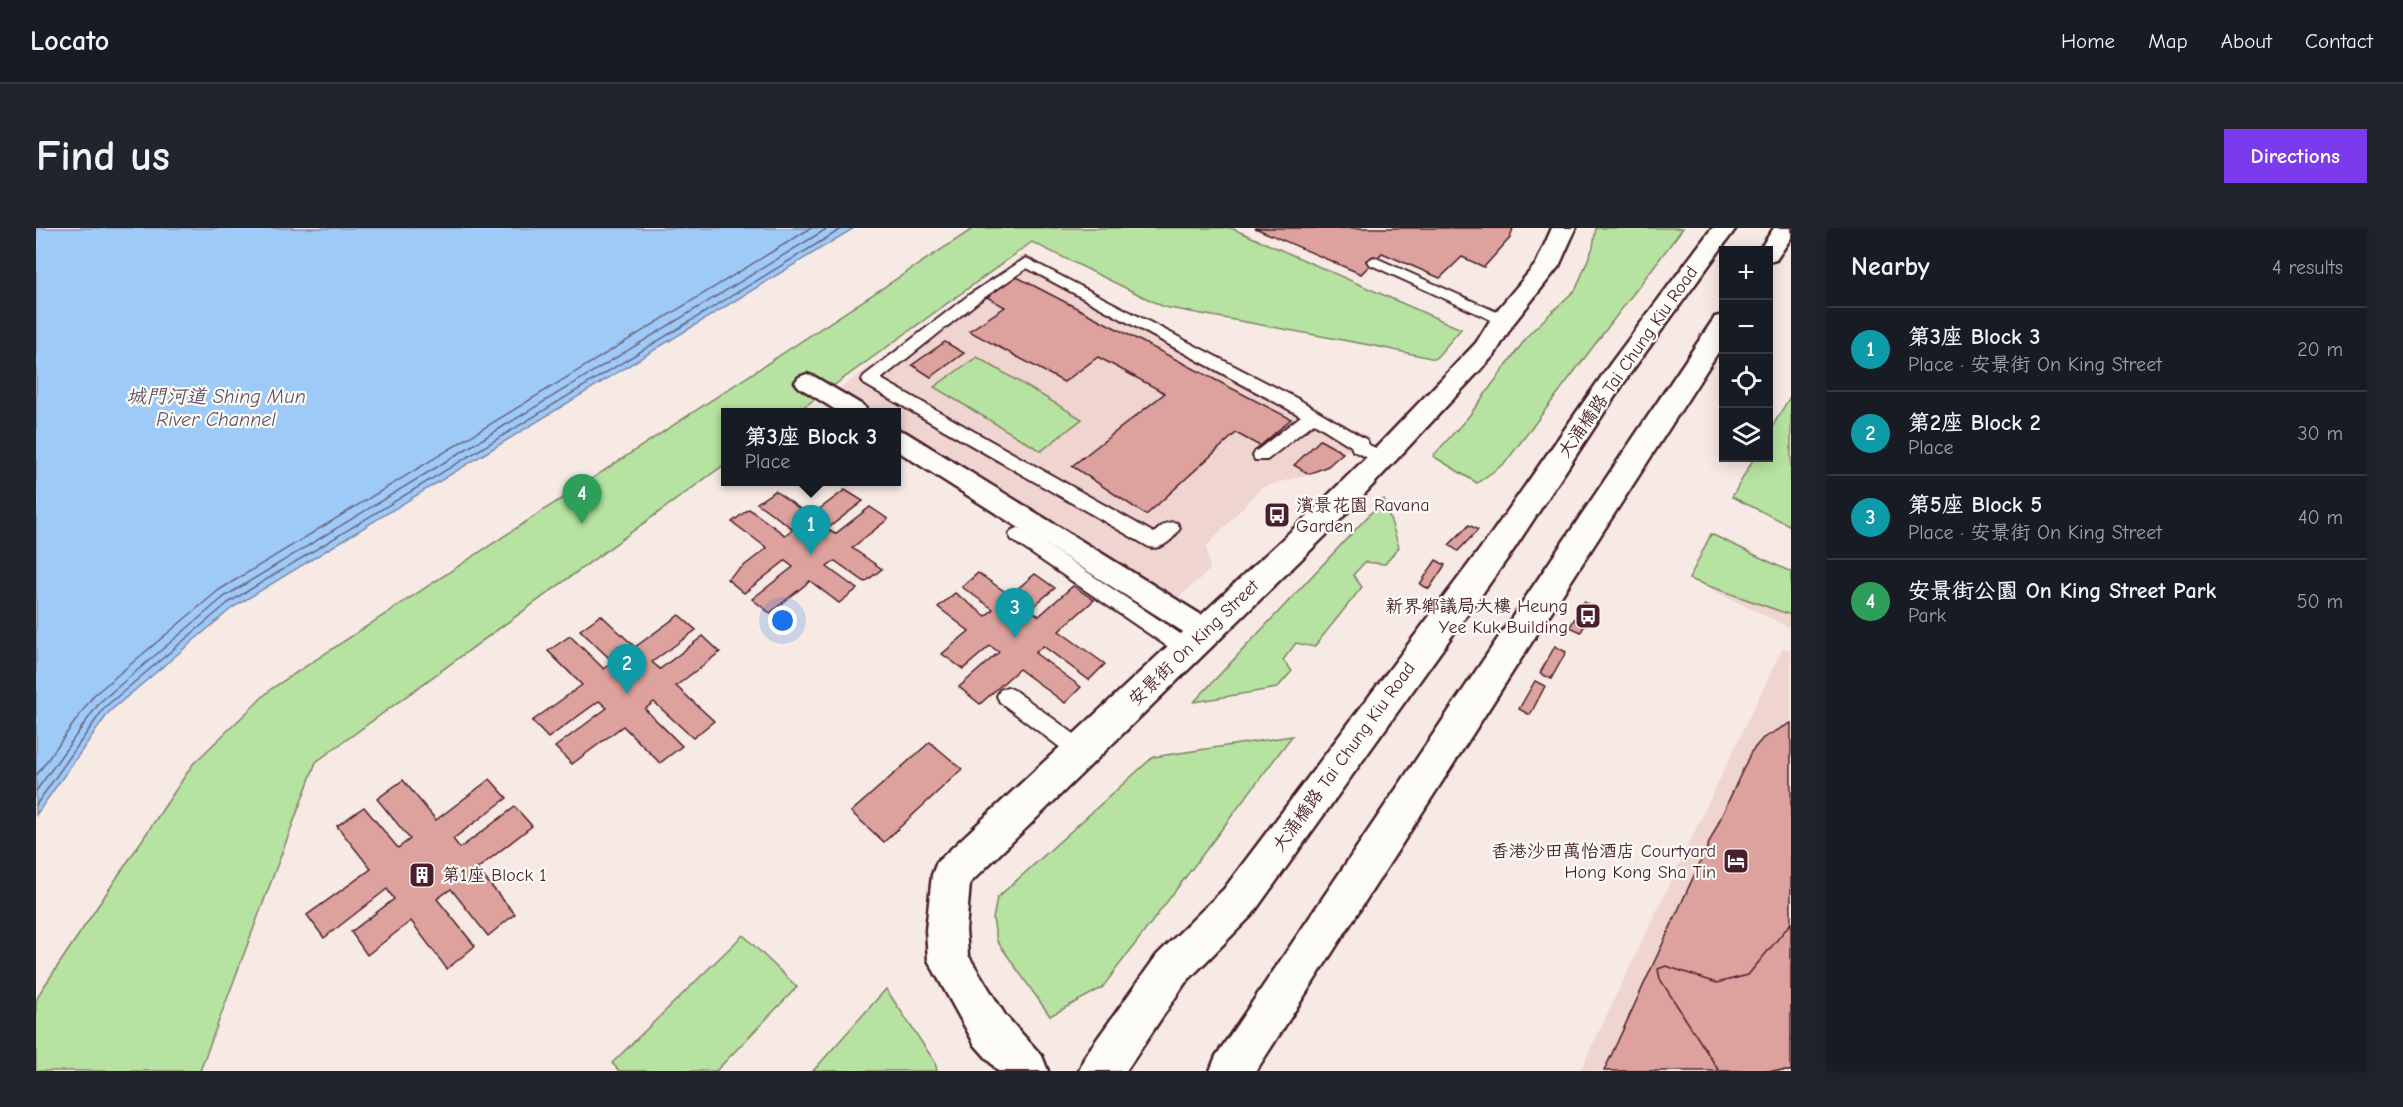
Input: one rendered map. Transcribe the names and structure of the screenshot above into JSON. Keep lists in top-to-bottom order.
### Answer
{
  "streets": {
    "main road": ["大涌橋路 Tai Chung Kiu Road", "安景街 On King Street"]
  },
  "water": ["城門河道 Shing Mun River Channel"],
  "places": {
    "bus stop": ["濱景花園 Ravana Garden", "新界鄉議局大樓 Heung Yee Kuk Building"],
    "hotel": ["香港沙田萬怡酒店 Courtyard Hong Kong Sha Tin"],
    "building": ["第1座 Block 1"]
  },
  "page": {
    "header": "Locato",
    "nav": [
      "Home",
      "Map",
      "About",
      "Contact"
    ],
    "buttons": "Directions",
    "title": "Find us",
    "heading": ["Nearby", "4 results"],
    "map_buttons": ["+", "−"],
    "list": [
      {
        "mark": "1",
        "name": "第3座 Block 3",
        "note": "Place · 安景街 On King Street",
        "value": "20 m"
      },
      {
        "mark": "2",
        "name": "第2座 Block 2",
        "note": "Place",
        "value": "30 m"
      },
      {
        "mark": "3",
        "name": "第5座 Block 5",
        "note": "Place · 安景街 On King Street",
        "value": "40 m"
      },
      {
        "mark": "4",
        "name": "安景街公園 On King Street Park",
        "note": "Park",
        "value": "50 m"
      }
    ],
    "popup": ["第3座 Block 3", "Place"],
    "pins": [
      "4",
      "1",
      "3",
      "2"
    ]
  }
}
